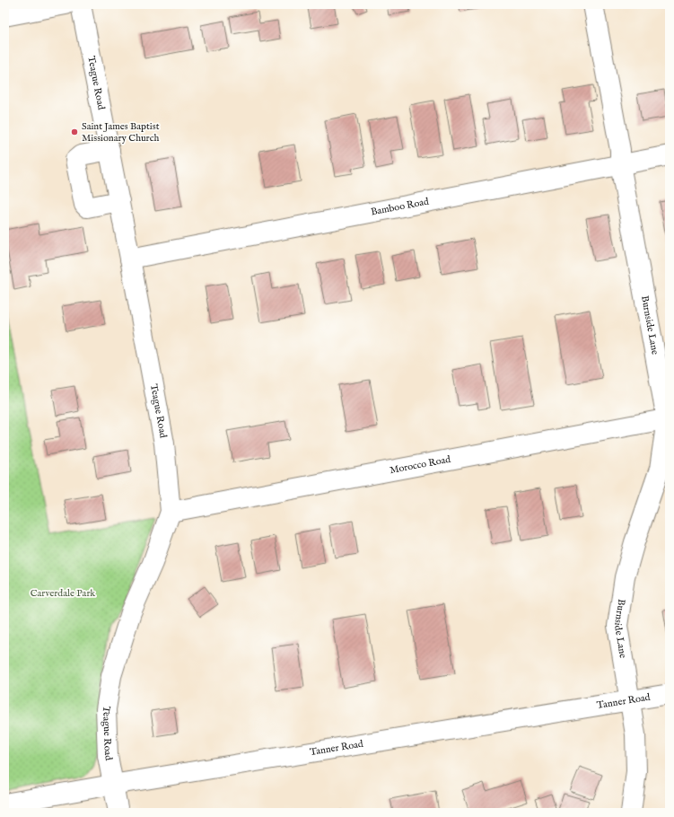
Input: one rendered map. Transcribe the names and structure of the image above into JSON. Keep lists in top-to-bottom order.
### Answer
{
  "streets": {
    "street": [
      "Teague Road",
      "Bamboo Road",
      "Burnside Lane",
      "Morocco Road",
      "Tanner Road"
    ]
  },
  "crossings": [
    ["Teague Road", "Bamboo Road"],
    ["Teague Road", "Morocco Road"],
    ["Teague Road", "Tanner Road"],
    ["Bamboo Road", "Burnside Lane"],
    ["Burnside Lane", "Morocco Road"],
    ["Burnside Lane", "Tanner Road"]
  ],
  "parks": ["Carverdale Park"],
  "places": ["Saint James Baptist Missionary Church"]
}
